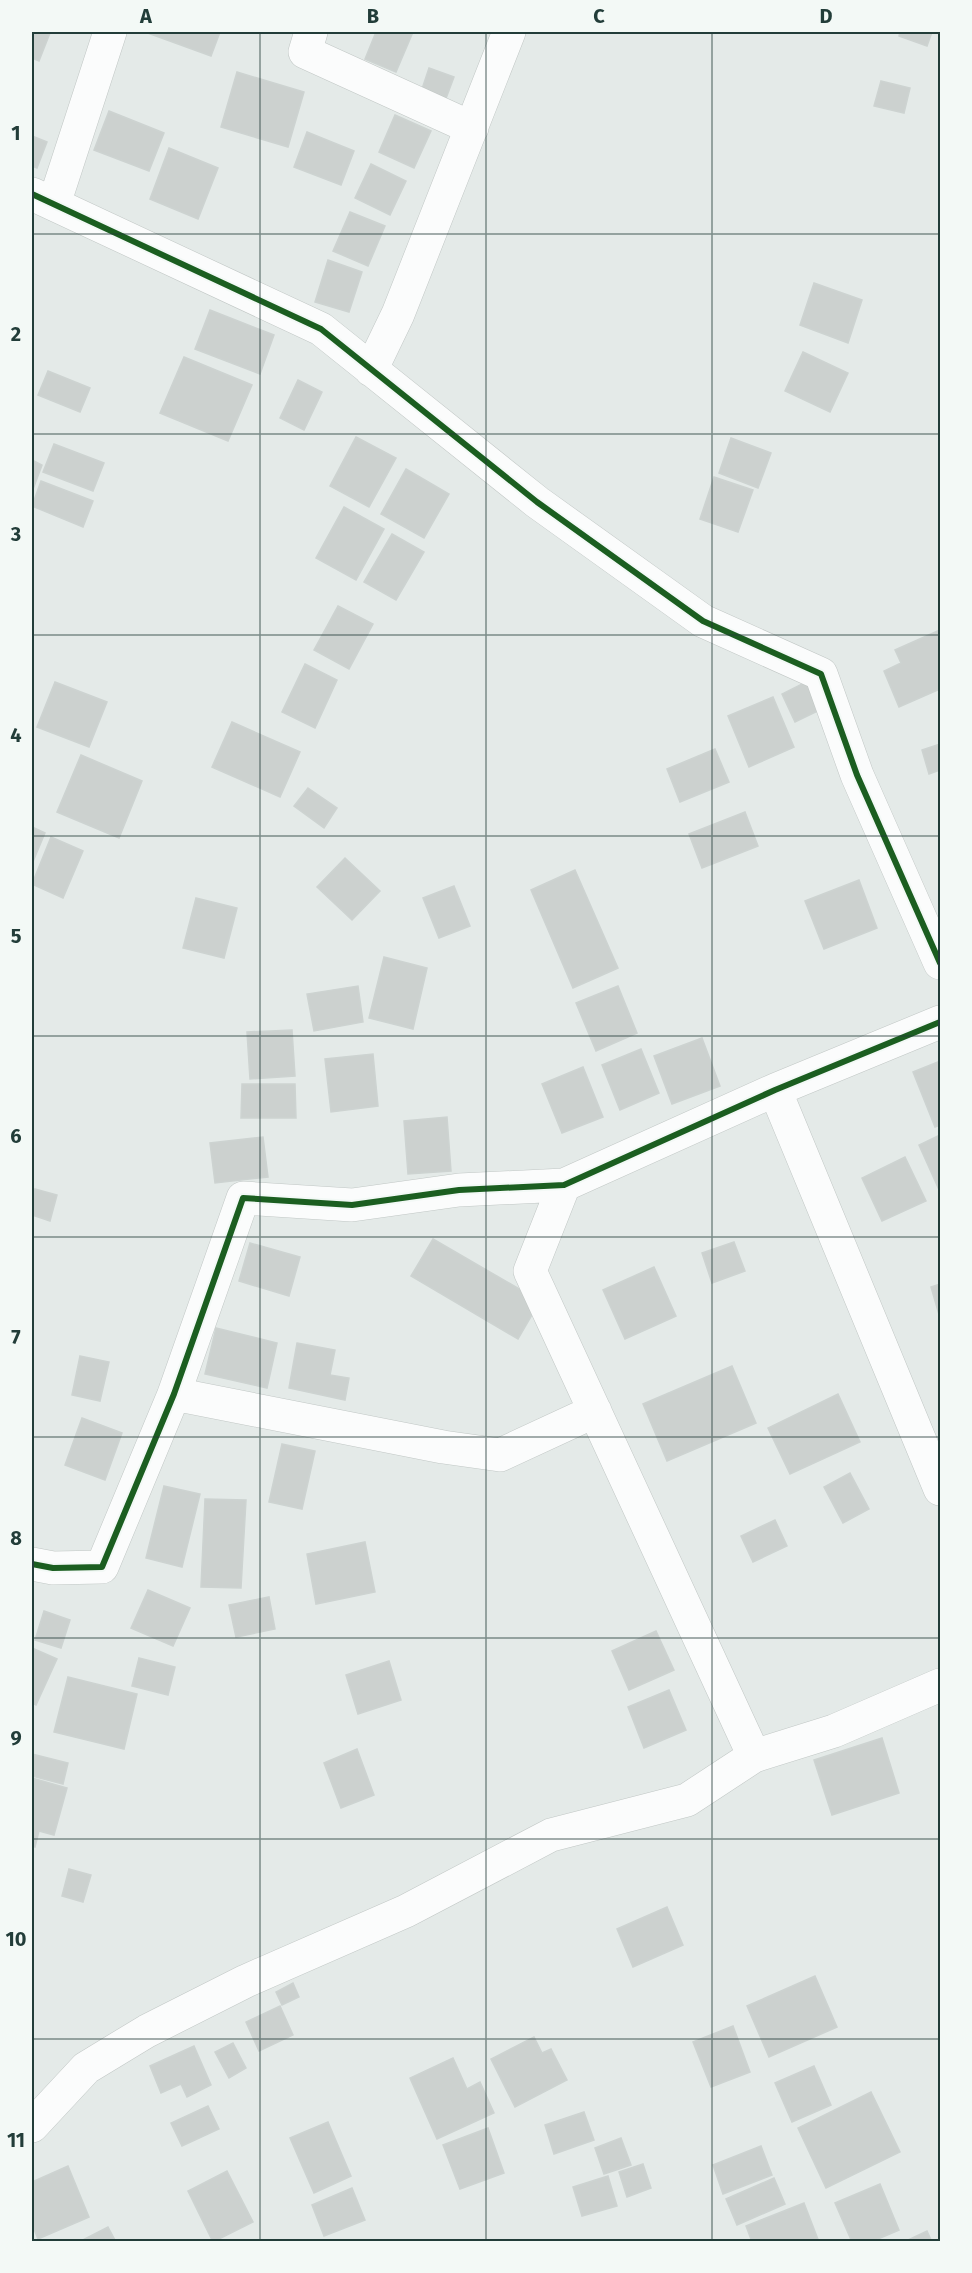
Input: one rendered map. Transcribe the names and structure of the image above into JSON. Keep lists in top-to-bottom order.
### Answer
{
  "grid": {
    "columns": [
      "A",
      "B",
      "C",
      "D"
    ],
    "rows": [
      "1",
      "2",
      "3",
      "4",
      "5",
      "6",
      "7",
      "8",
      "9",
      "10",
      "11"
    ]
  }
}
